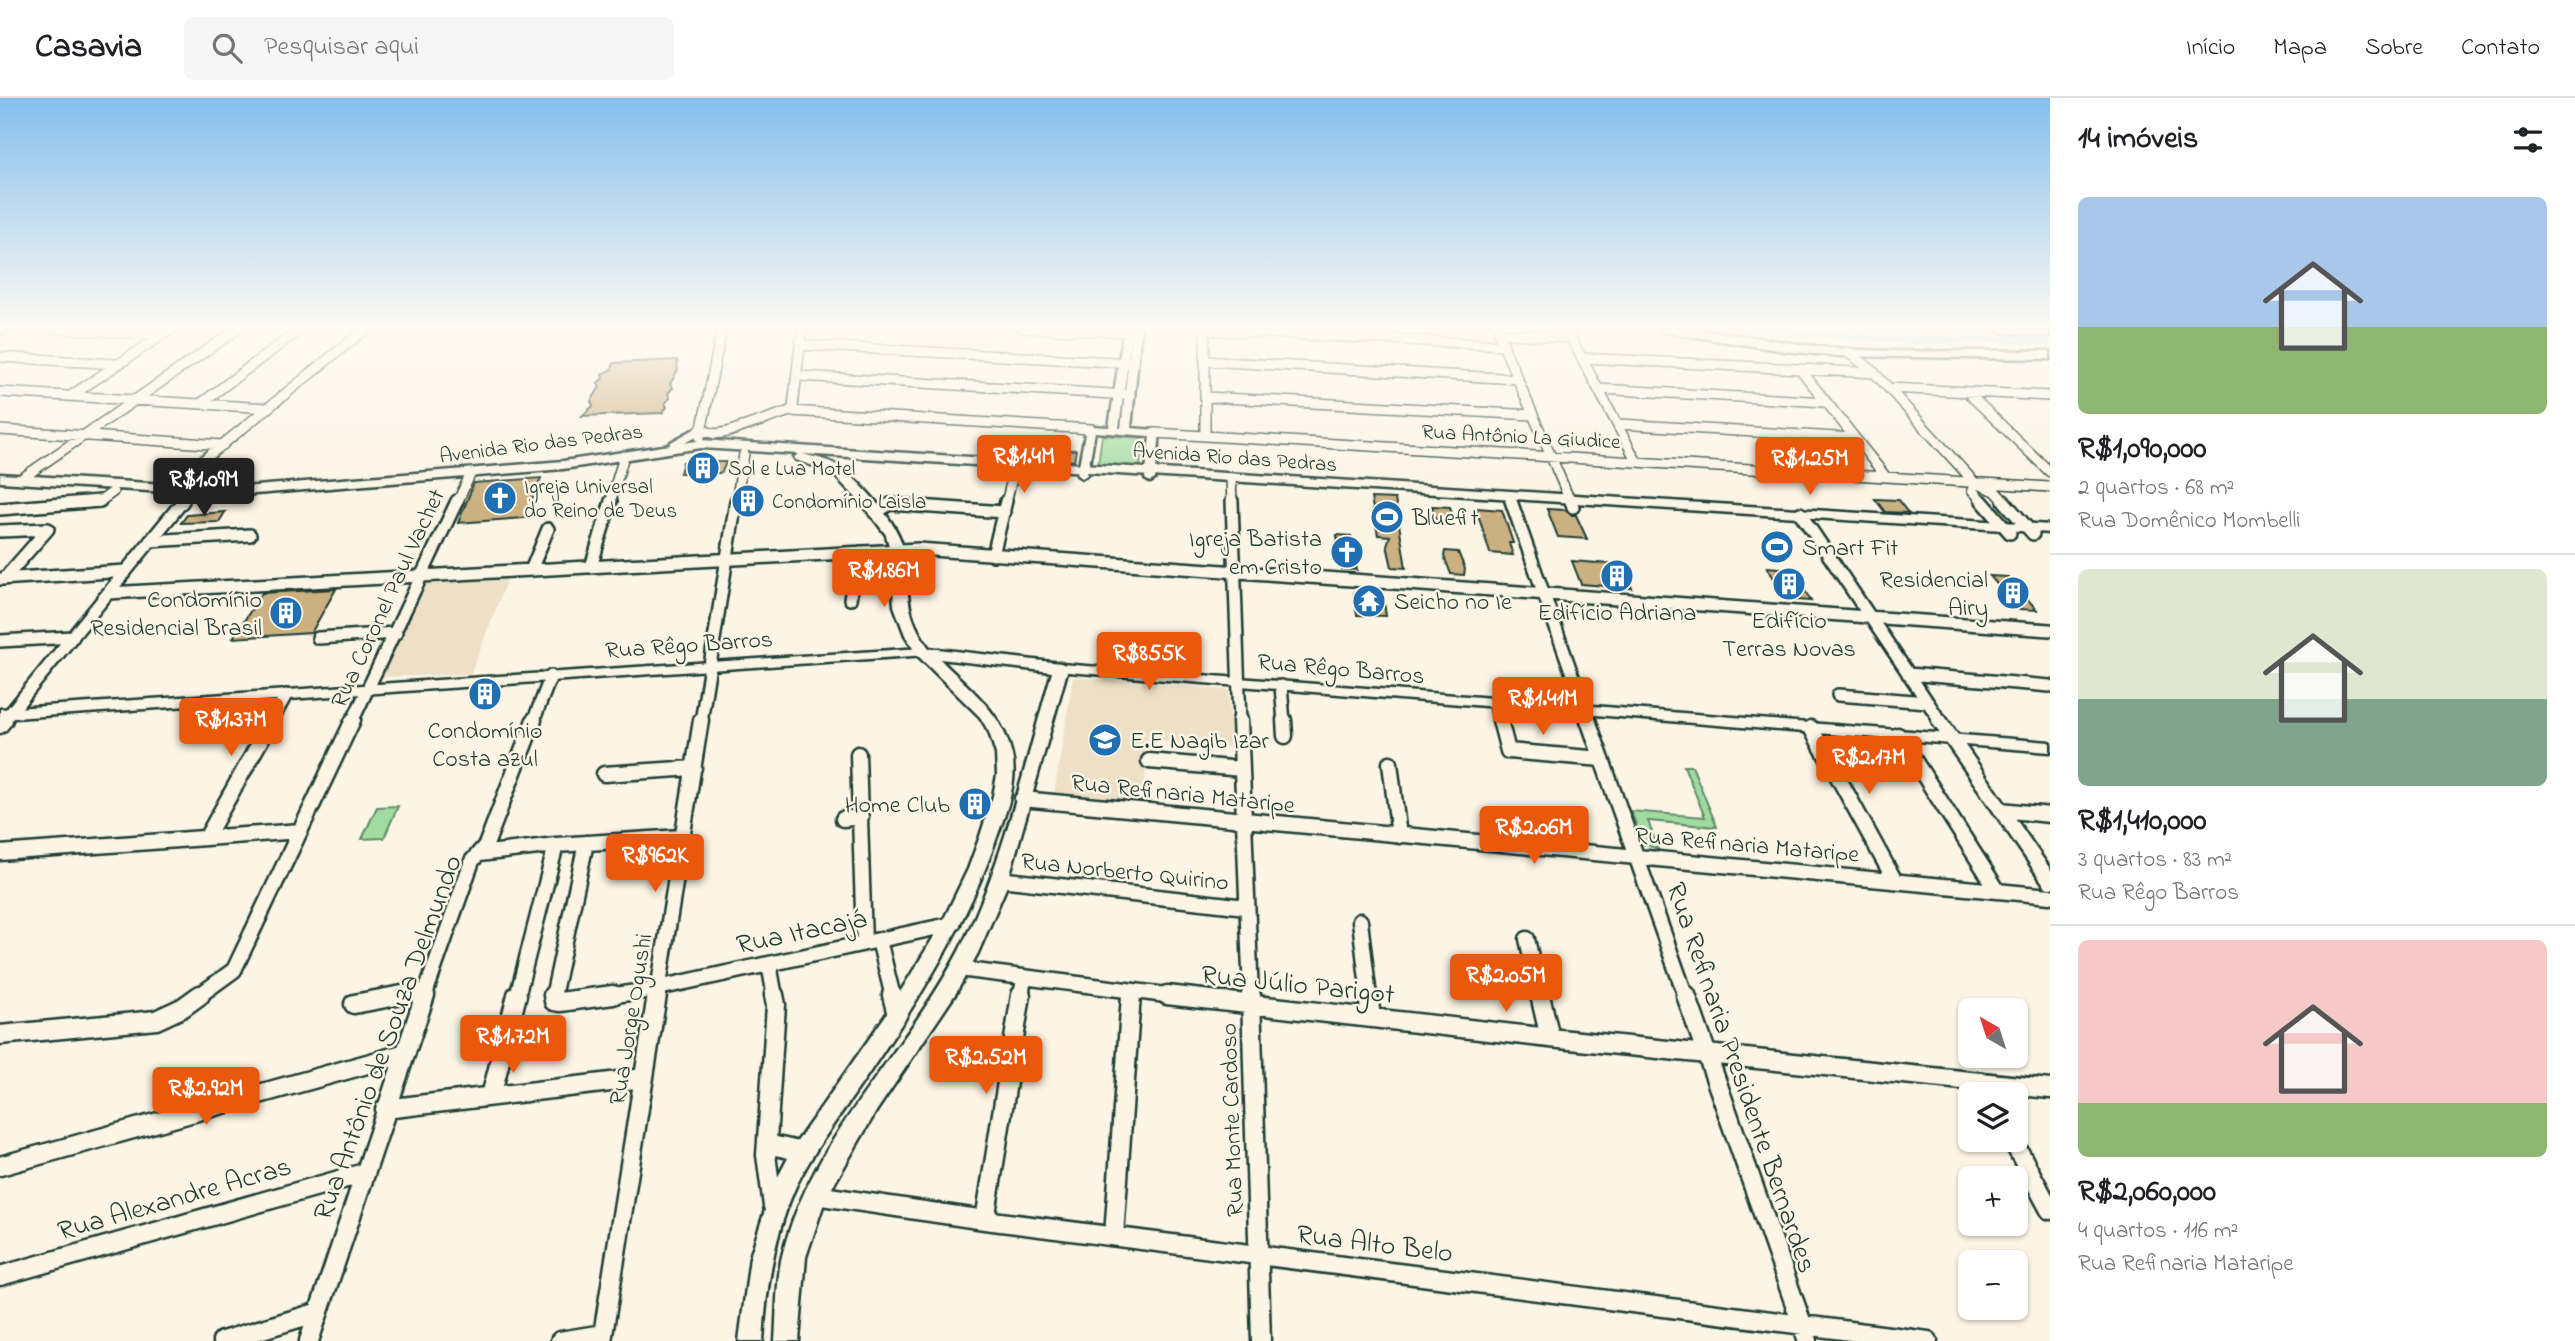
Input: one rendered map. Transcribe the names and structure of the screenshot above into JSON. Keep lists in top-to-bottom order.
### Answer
{
  "streets": {
    "main road": ["Avenida Rio das Pedras", "Rua Rêgo Barros"],
    "street": [
      "Rua Antônio La Giudice",
      "Rua Coronel Paul Vachet",
      "Rua Refinaria Mataripe",
      "Rua Norberto Quirino",
      "Rua Itacajá",
      "Rua Júlio Parigot",
      "Rua Jorge Ogushi",
      "Rua Antônio de Souza Delmundo",
      "Rua Refinaria Presidente Bernardes",
      "Rua Monte Cardoso",
      "Rua Alexandre Acras",
      "Rua Alto Belo"
    ]
  },
  "crossings": [
    ["Avenida Rio das Pedras", "Rua Coronel Paul Vachet"],
    ["Avenida Rio das Pedras", "Rua Jorge Ogushi"],
    ["Avenida Rio das Pedras", "Rua Refinaria Presidente Bernardes"],
    ["Avenida Rio das Pedras", "Rua Monte Cardoso"],
    ["Rua Coronel Paul Vachet", "Rua Rêgo Barros"],
    ["Rua Rêgo Barros", "Rua Jorge Ogushi"],
    ["Rua Rêgo Barros", "Rua Antônio de Souza Delmundo"],
    ["Rua Rêgo Barros", "Rua Refinaria Presidente Bernardes"],
    ["Rua Rêgo Barros", "Rua Monte Cardoso"],
    ["Rua Refinaria Mataripe", "Rua Refinaria Presidente Bernardes"],
    ["Rua Refinaria Mataripe", "Rua Monte Cardoso"],
    ["Rua Norberto Quirino", "Rua Monte Cardoso"],
    ["Rua Itacajá", "Rua Jorge Ogushi"],
    ["Rua Júlio Parigot", "Rua Refinaria Presidente Bernardes"],
    ["Rua Júlio Parigot", "Rua Monte Cardoso"],
    ["Rua Antônio de Souza Delmundo", "Rua Alexandre Acras"],
    ["Rua Refinaria Presidente Bernardes", "Rua Alto Belo"],
    ["Rua Monte Cardoso", "Rua Alto Belo"]
  ],
  "places": {
    "building": [
      "Sol e Lua Motel",
      "Condomínio Laisla",
      "Edifício Adriana",
      "Edifício Terras Novas",
      "Residencial Airy",
      "Condomínio Residencial Brasil",
      "Condomínio Costa azul",
      "Home Club"
    ],
    "church": ["Igreja Universal do Reino de Deus", "Igreja Batista em Cristo"],
    "sports": ["Bluefit", "Smart Fit"],
    "temple": ["Seicho no Ie"],
    "school or university": ["E.E Nagib Izar"]
  },
  "north": "top left",
  "page": {
    "header": "Casavia",
    "search": "Pesquisar aqui",
    "nav": [
      "Início",
      "Mapa",
      "Sobre",
      "Contato"
    ],
    "heading": "14 imóveis",
    "list": [
      {
        "name": "R$1,090,000",
        "note": "2 quartos · 68 m² · Rua Domênico Mombelli"
      },
      {
        "name": "R$1,410,000",
        "note": "3 quartos · 83 m² · Rua Rêgo Barros"
      },
      {
        "name": "R$2,060,000",
        "note": "4 quartos · 116 m² · Rua Refinaria Mataripe"
      }
    ],
    "price": [
      "R$1.4M",
      "R$1.25M",
      "R$1.09M",
      "R$1.86M",
      "R$855K",
      "R$1.41M",
      "R$1.37M",
      "R$2.17M",
      "R$2.06M",
      "R$962K",
      "R$2.05M",
      "R$1.72M",
      "R$2.52M",
      "R$2.92M"
    ],
    "map_buttons": ["+", "−"]
  }
}
